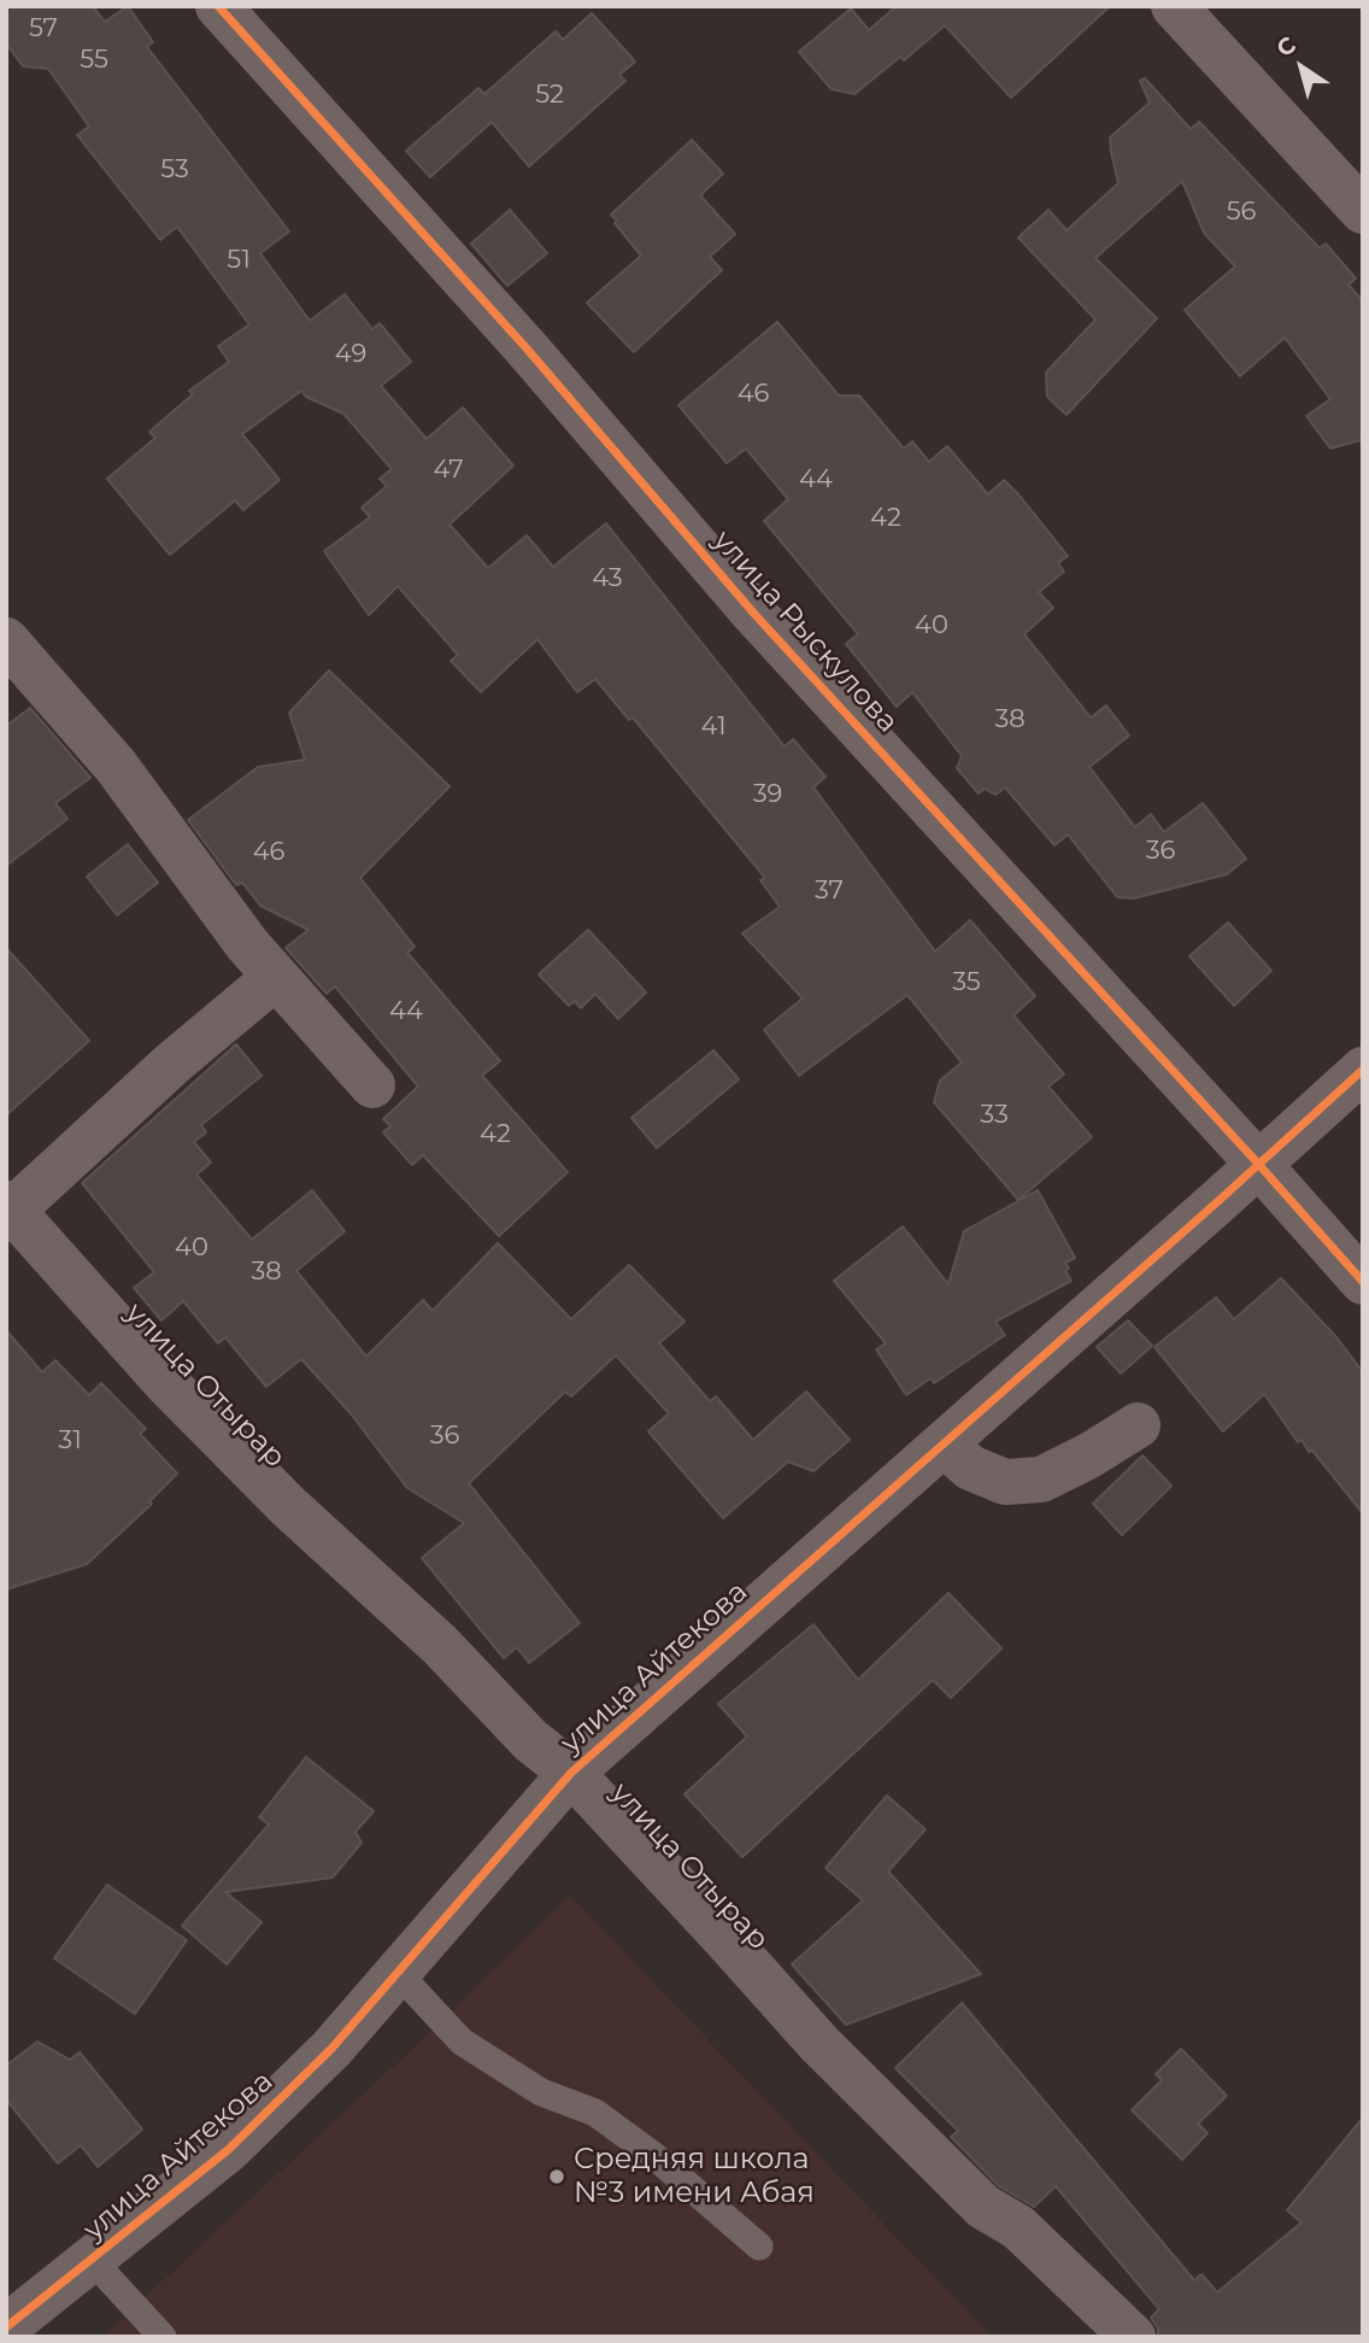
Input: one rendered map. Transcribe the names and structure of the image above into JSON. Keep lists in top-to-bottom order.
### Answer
{
  "streets": {
    "street": ["улица Рыскулова", "улица Отырар", "улица Айтекова"]
  },
  "crossings": [
    ["улица Рыскулова", "улица Айтекова"],
    ["улица Отырар", "улица Айтекова"]
  ],
  "places": ["Средняя школа №3 имени Абая"],
  "house_numbers": [
    "57",
    "55",
    "52",
    "53",
    "56",
    "51",
    "49",
    "46",
    "47",
    "44",
    "42",
    "43",
    "40",
    "38",
    "41",
    "39",
    "36",
    "46",
    "37",
    "35",
    "44",
    "33",
    "42",
    "40",
    "38",
    "36",
    "31"
  ],
  "north": "top left"
}
